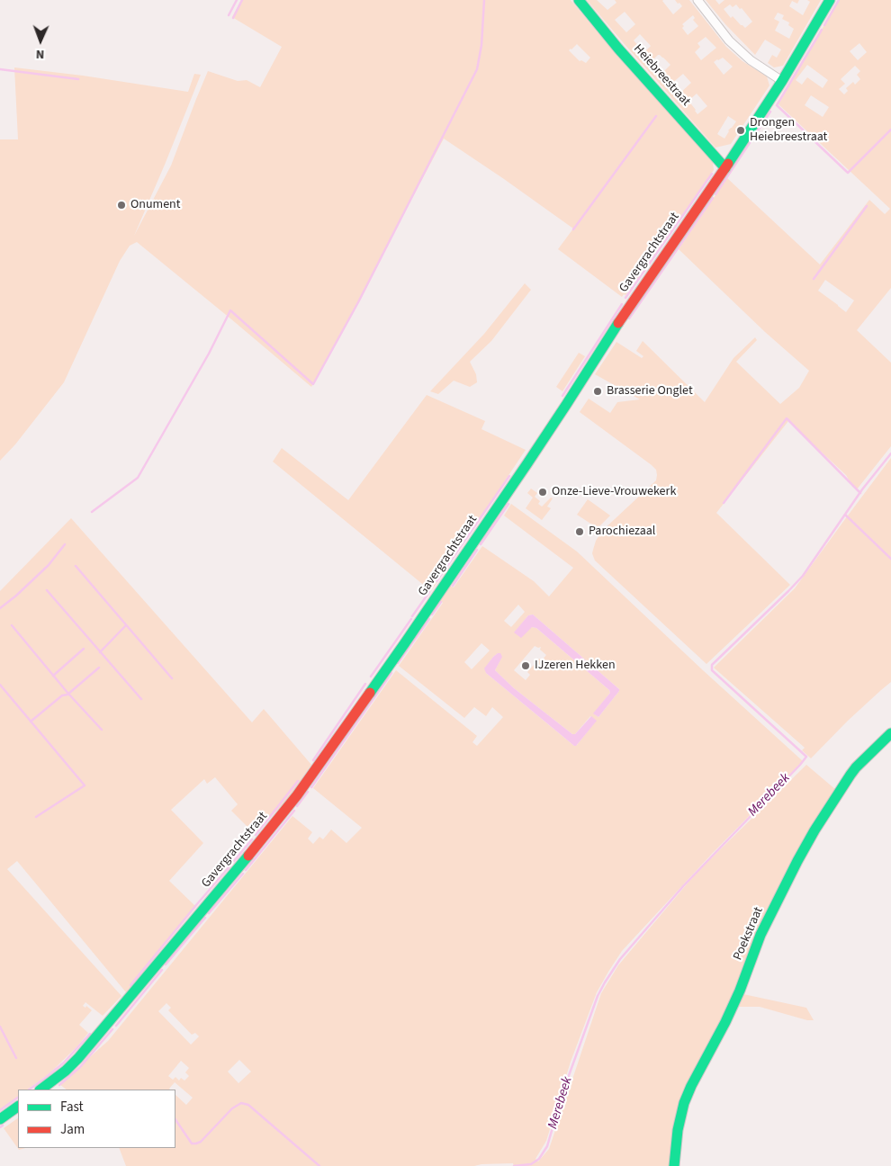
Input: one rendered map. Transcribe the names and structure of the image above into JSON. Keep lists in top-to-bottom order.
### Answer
{
  "streets": {
    "street": ["Heiebreestraat", "Gavergrachtstraat", "Poekstraat"]
  },
  "crossings": [
    ["Heiebreestraat", "Gavergrachtstraat"]
  ],
  "water": ["Merebeek"],
  "places": [
    "Drongen Heiebreestraat",
    "Onument",
    "Brasserie Onglet",
    "Onze-Lieve-Vrouwekerk",
    "Parochiezaal",
    "IJzeren Hekken"
  ],
  "legend": ["Fast", "Jam"],
  "north": "bottom"
}
